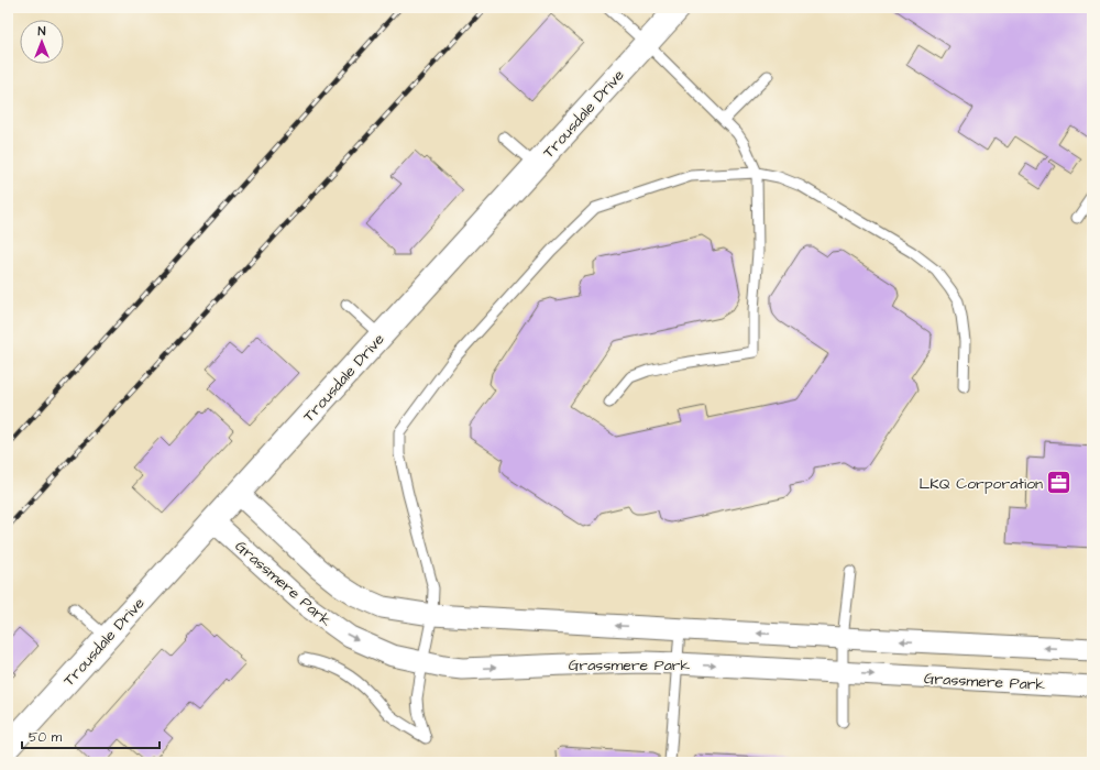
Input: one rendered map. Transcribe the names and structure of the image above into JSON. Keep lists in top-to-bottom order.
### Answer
{
  "streets": {
    "street": ["Trousdale Drive", "Grassmere Park"]
  },
  "crossings": [
    ["Trousdale Drive", "Grassmere Park"]
  ],
  "places": {
    "office": ["LKQ Corporation"]
  },
  "scale_bar": "50 m",
  "north": "top"
}
